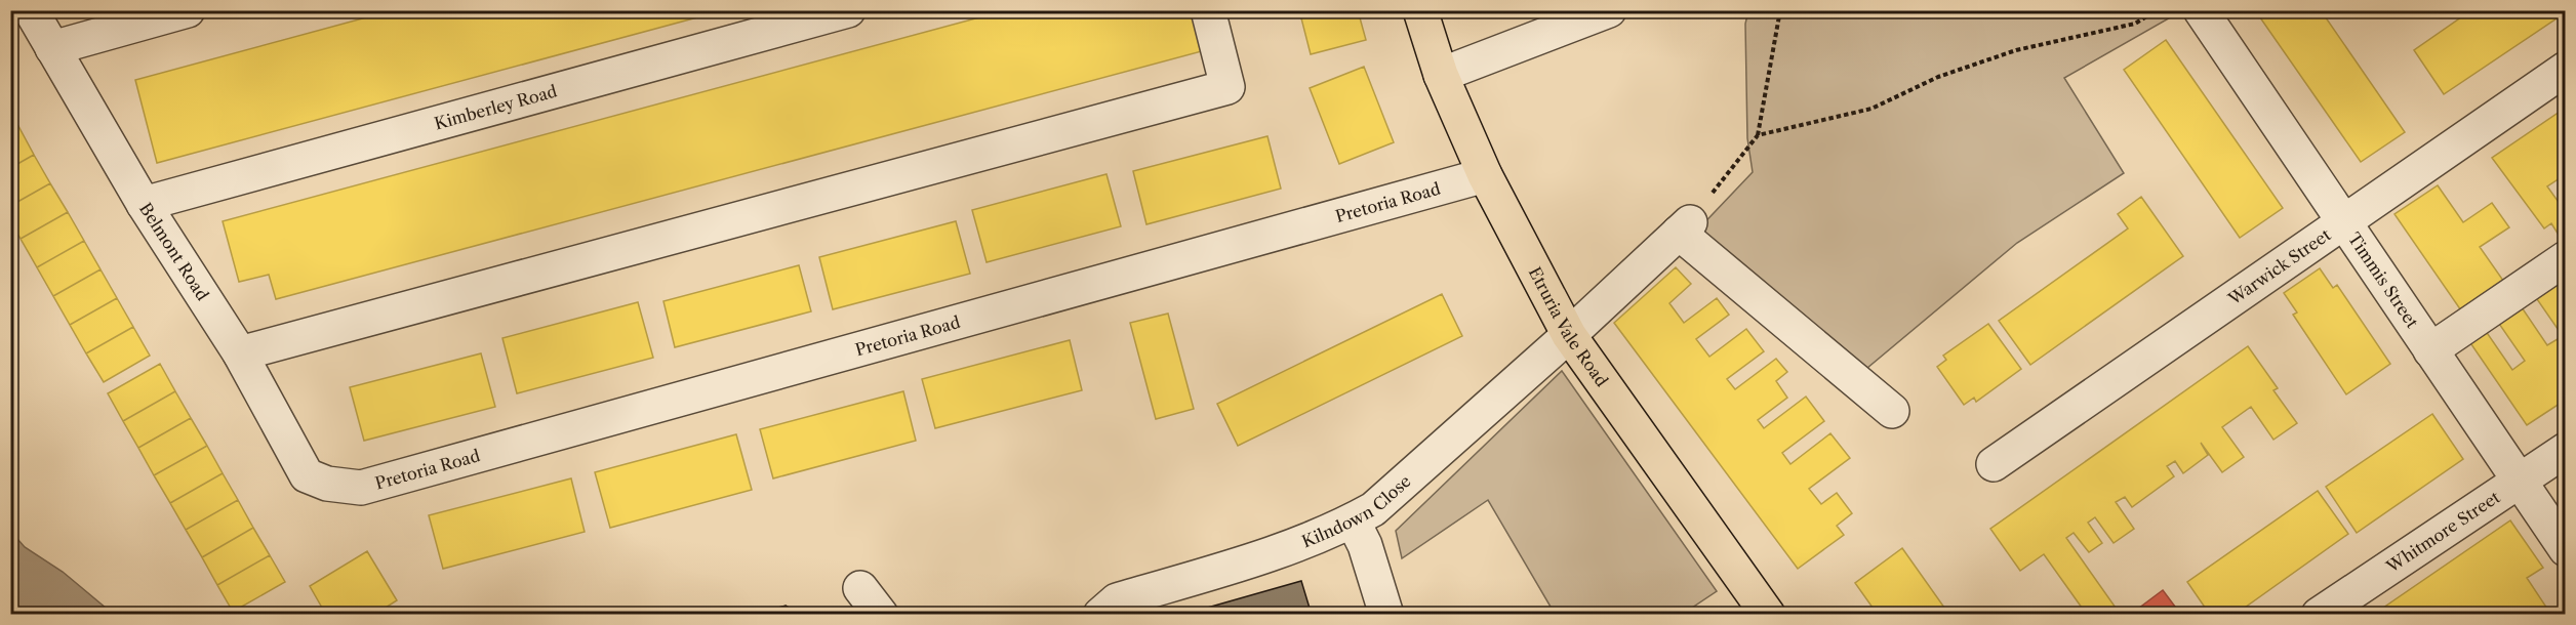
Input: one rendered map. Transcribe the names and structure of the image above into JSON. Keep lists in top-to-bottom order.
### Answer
{
  "streets": {
    "main road": ["Etruria Vale Road"],
    "street": [
      "Kimberley Road",
      "Pretoria Road",
      "Belmont Road",
      "Warwick Street",
      "Timmis Street",
      "Kilndown Close",
      "Whitmore Street"
    ]
  },
  "crossings": [
    ["Kimberley Road", "Belmont Road"],
    ["Pretoria Road", "Belmont Road"],
    ["Pretoria Road", "Etruria Vale Road"],
    ["Warwick Street", "Timmis Street"],
    ["Timmis Street", "Whitmore Street"],
    ["Etruria Vale Road", "Kilndown Close"]
  ]
}
